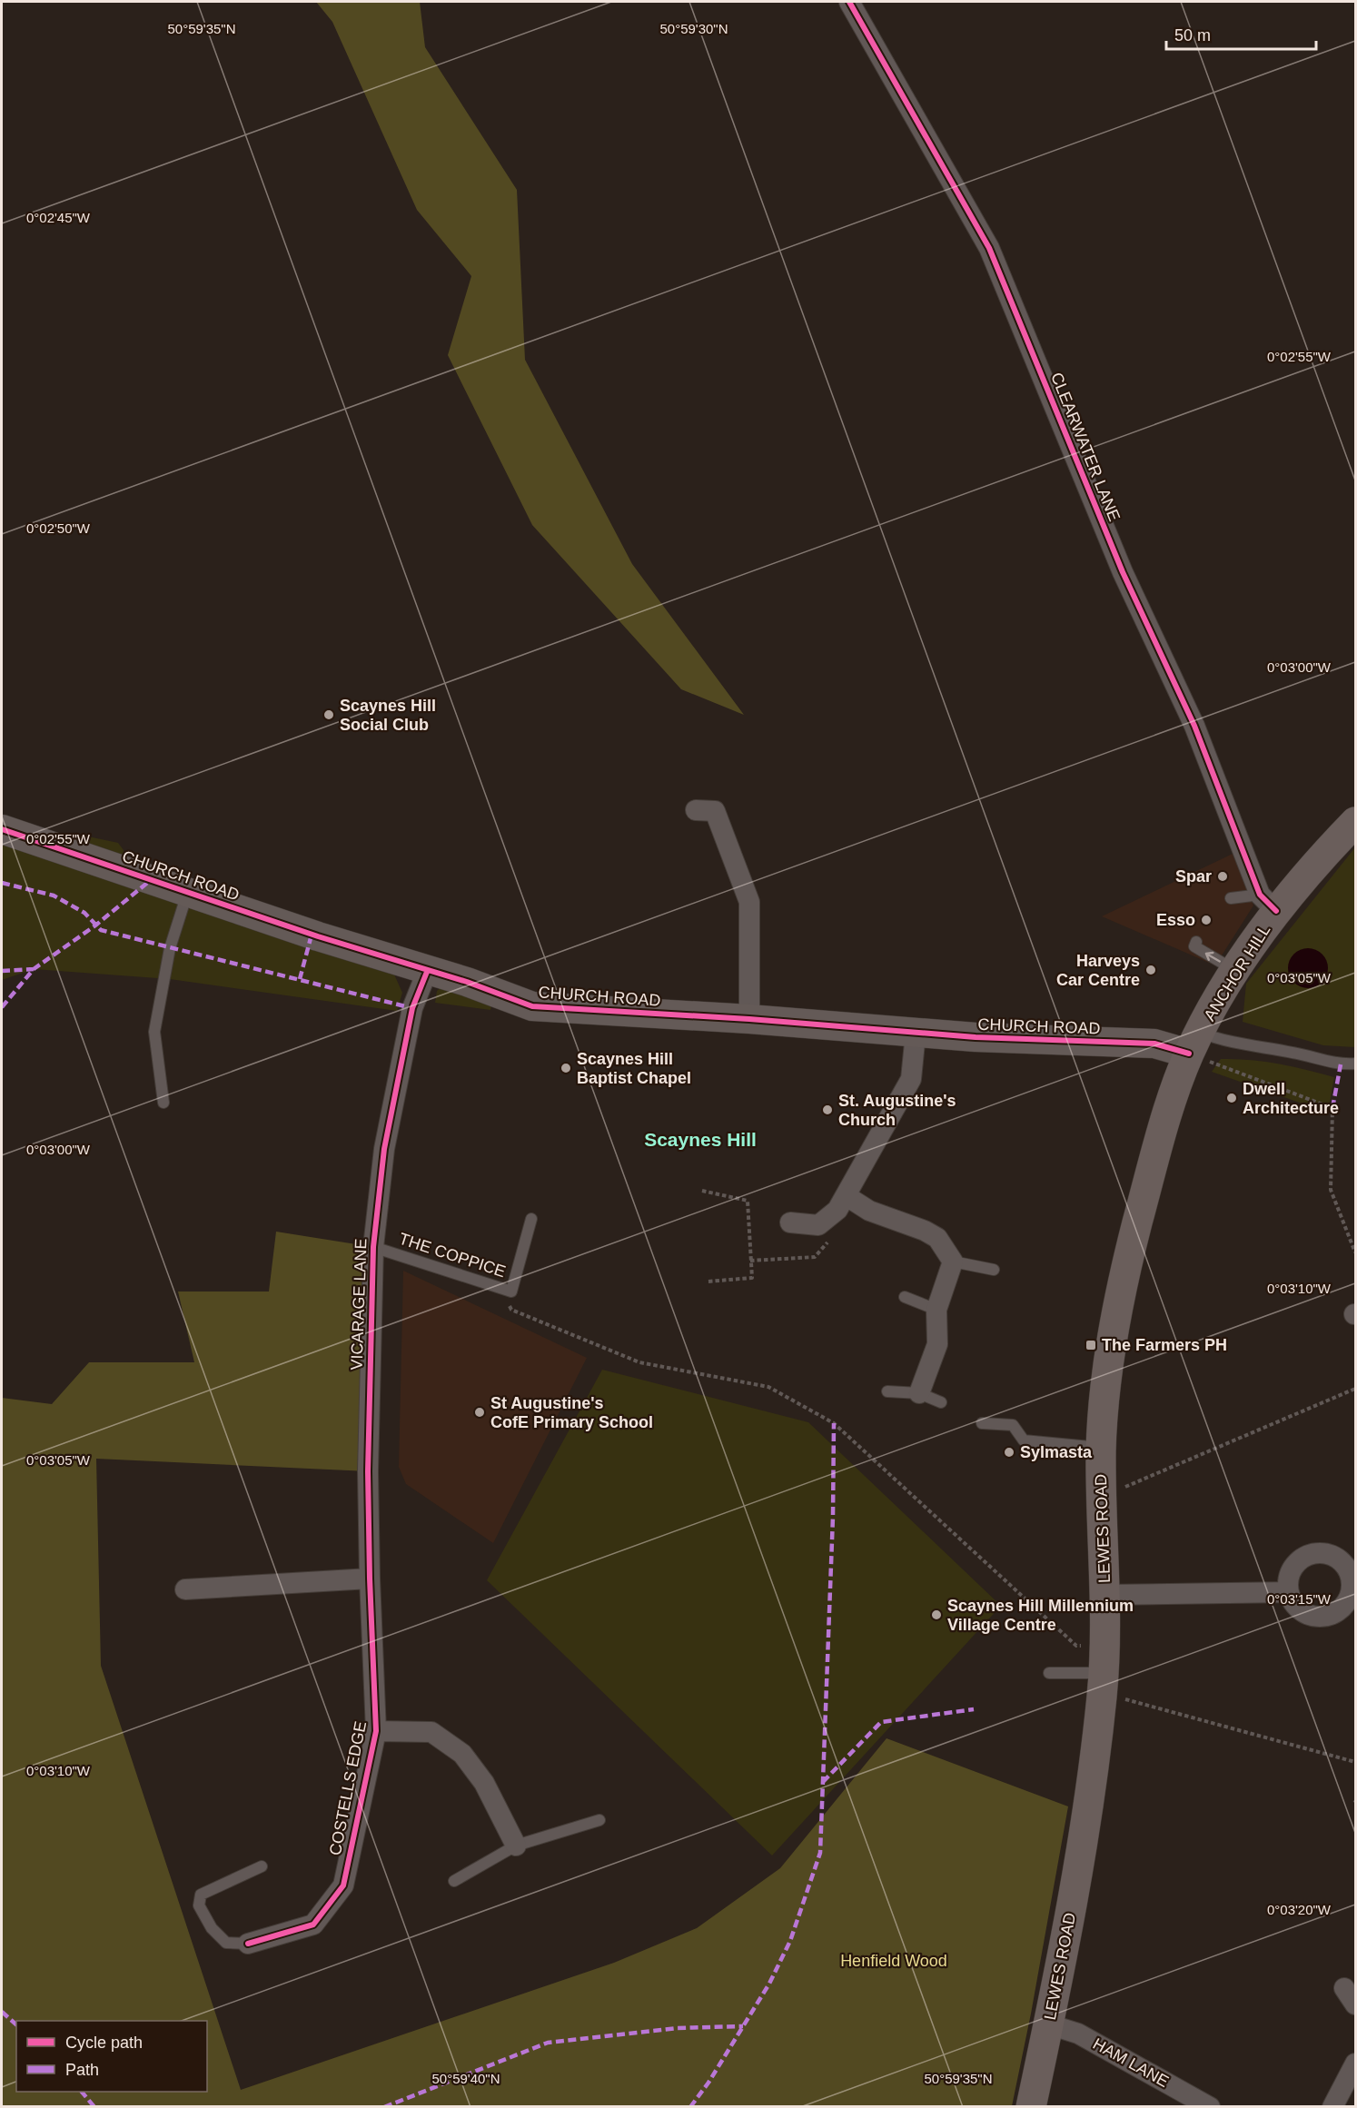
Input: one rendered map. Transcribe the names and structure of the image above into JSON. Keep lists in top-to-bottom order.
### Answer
{
  "streets": {
    "highway": ["ANCHOR HILL", "LEWES ROAD"],
    "street": [
      "CLEARWATER LANE",
      "CHURCH ROAD",
      "VICARAGE LANE",
      "COSTELLS EDGE",
      "HAM LANE"
    ],
    "lane": ["THE COPPICE"]
  },
  "crossings": [
    ["CLEARWATER LANE", "ANCHOR HILL"],
    ["CHURCH ROAD", "ANCHOR HILL"],
    ["CHURCH ROAD", "VICARAGE LANE"],
    ["CHURCH ROAD", "LEWES ROAD"],
    ["ANCHOR HILL", "LEWES ROAD"],
    ["THE COPPICE", "VICARAGE LANE"],
    ["VICARAGE LANE", "COSTELLS EDGE"],
    ["LEWES ROAD", "HAM LANE"]
  ],
  "districts": ["Scaynes Hill"],
  "parks": ["Henfield Wood"],
  "places": {
    "other": [
      "Scaynes Hill Social Club",
      "Spar",
      "Esso",
      "Harveys Car Centre",
      "Scaynes Hill Baptist Chapel",
      "Dwell Architecture",
      "St. Augustine's Church",
      "St Augustine's CofE Primary School",
      "Sylmasta",
      "Scaynes Hill Millennium Village Centre"
    ],
    "transit": ["The Farmers PH"]
  },
  "legend": ["Cycle path", "Path"],
  "scale_bar": "50 m",
  "coordinates": [
    "50°59'35\"N",
    "50°59'30\"N",
    "0°02'45\"W",
    "0°02'55\"W",
    "0°02'50\"W",
    "0°03'00\"W",
    "0°03'05\"W",
    "0°03'10\"W",
    "0°03'15\"W",
    "0°03'20\"W",
    "50°59'40\"N"
  ]
}
